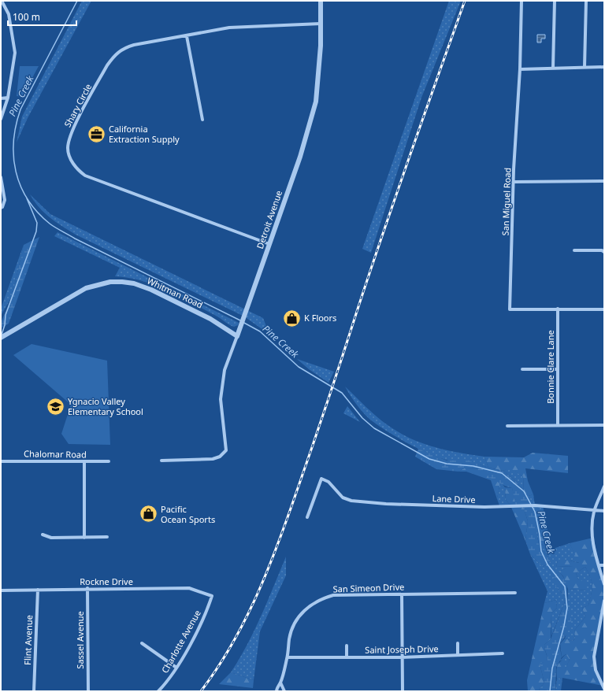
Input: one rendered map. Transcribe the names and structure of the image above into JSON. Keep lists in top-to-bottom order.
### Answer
{
  "streets": {
    "street": [
      "Shary Circle",
      "San Miguel Road",
      "Detroit Avenue",
      "Whitman Road",
      "Bonnie Clare Lane",
      "Chalomar Road",
      "Lane Drive",
      "Rockne Drive",
      "San Simeon Drive",
      "Flint Avenue",
      "Sassel Avenue",
      "Charlotte Avenue",
      "Saint Joseph Drive"
    ]
  },
  "crossings": [
    ["Shary Circle", "Detroit Avenue"],
    ["San Miguel Road", "Bonnie Clare Lane"],
    ["Detroit Avenue", "Whitman Road"],
    ["Rockne Drive", "Flint Avenue"],
    ["Rockne Drive", "Sassel Avenue"],
    ["Rockne Drive", "Charlotte Avenue"],
    ["San Simeon Drive", "Saint Joseph Drive"]
  ],
  "water": ["Pine Creek"],
  "places": {
    "office": ["California Extraction Supply"],
    "shop": ["K Floors", "Pacific Ocean Sports"],
    "school or university": ["Ygnacio Valley Elementary School"]
  },
  "scale_bar": "100 m"
}
